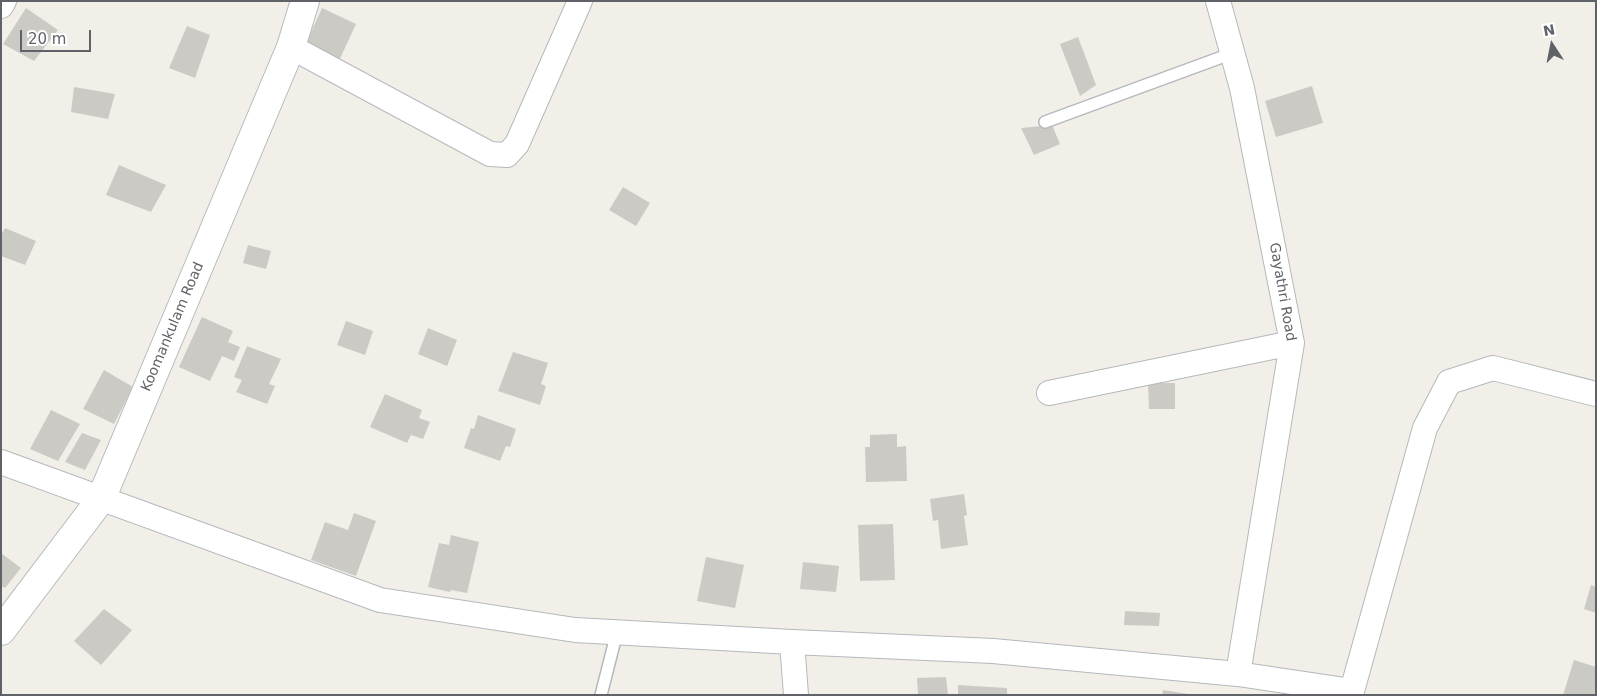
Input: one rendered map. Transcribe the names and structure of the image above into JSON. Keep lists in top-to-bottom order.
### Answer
{
  "streets": {
    "street": ["Gayathri Road", "Koomankulam Road"]
  },
  "scale_bar": "20 m",
  "north": "top"
}
